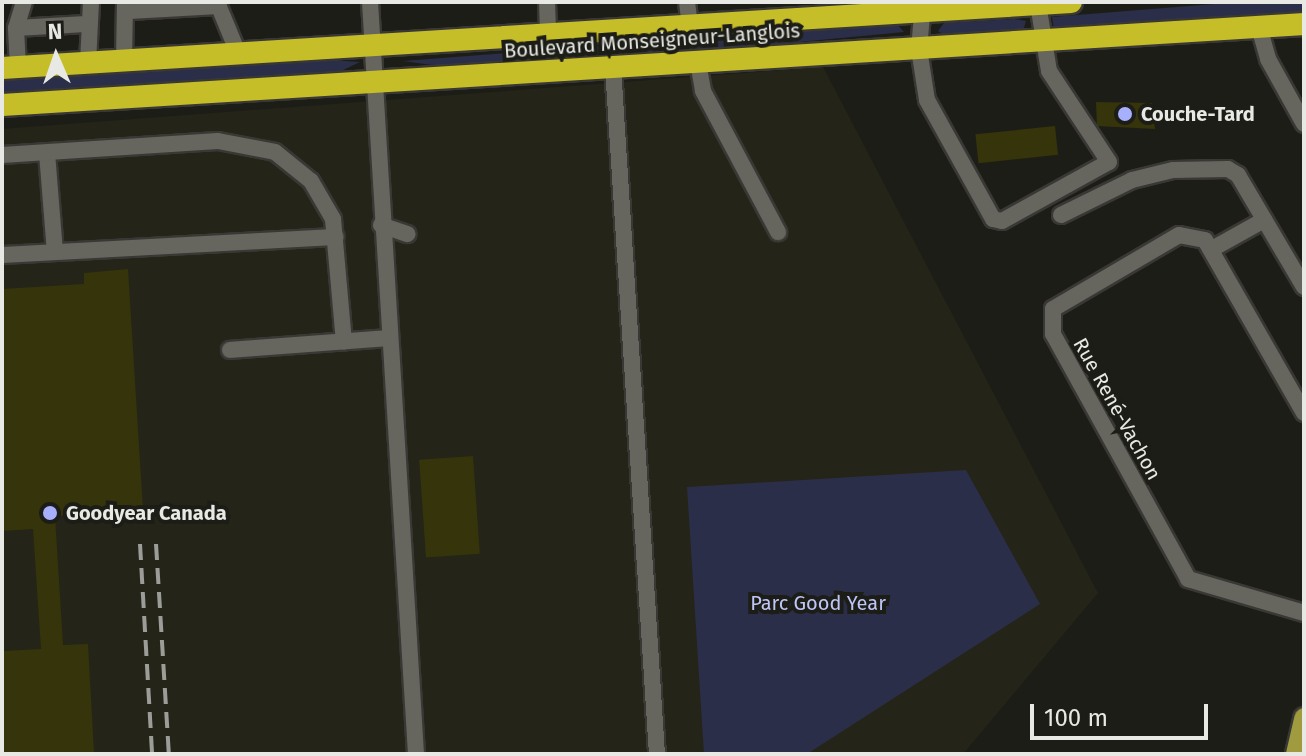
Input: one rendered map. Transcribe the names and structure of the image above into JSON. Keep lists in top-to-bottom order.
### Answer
{
  "streets": {
    "highway": ["Boulevard Monseigneur-Langlois"],
    "street": ["Rue René-Vachon"]
  },
  "parks": ["Parc Good Year"],
  "places": ["Couche-Tard", "Goodyear Canada"],
  "scale_bar": "100 m",
  "north": "top"
}
